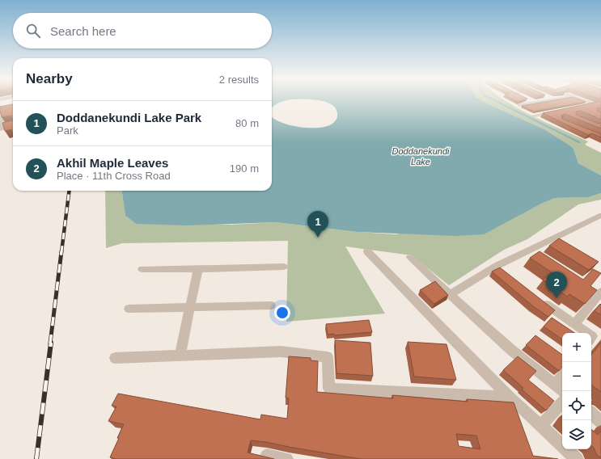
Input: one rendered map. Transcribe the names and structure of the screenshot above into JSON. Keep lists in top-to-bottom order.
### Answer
{
  "water": ["Doddanekundi Lake"],
  "page": {
    "search": "Search here",
    "heading": ["Nearby", "2 results"],
    "list": [
      {
        "mark": "1",
        "name": "Doddanekundi Lake Park",
        "note": "Park",
        "value": "80 m"
      },
      {
        "mark": "2",
        "name": "Akhil Maple Leaves",
        "note": "Place · 11th Cross Road",
        "value": "190 m"
      }
    ],
    "pins": ["1", "2"],
    "map_buttons": ["+", "−"]
  }
}
